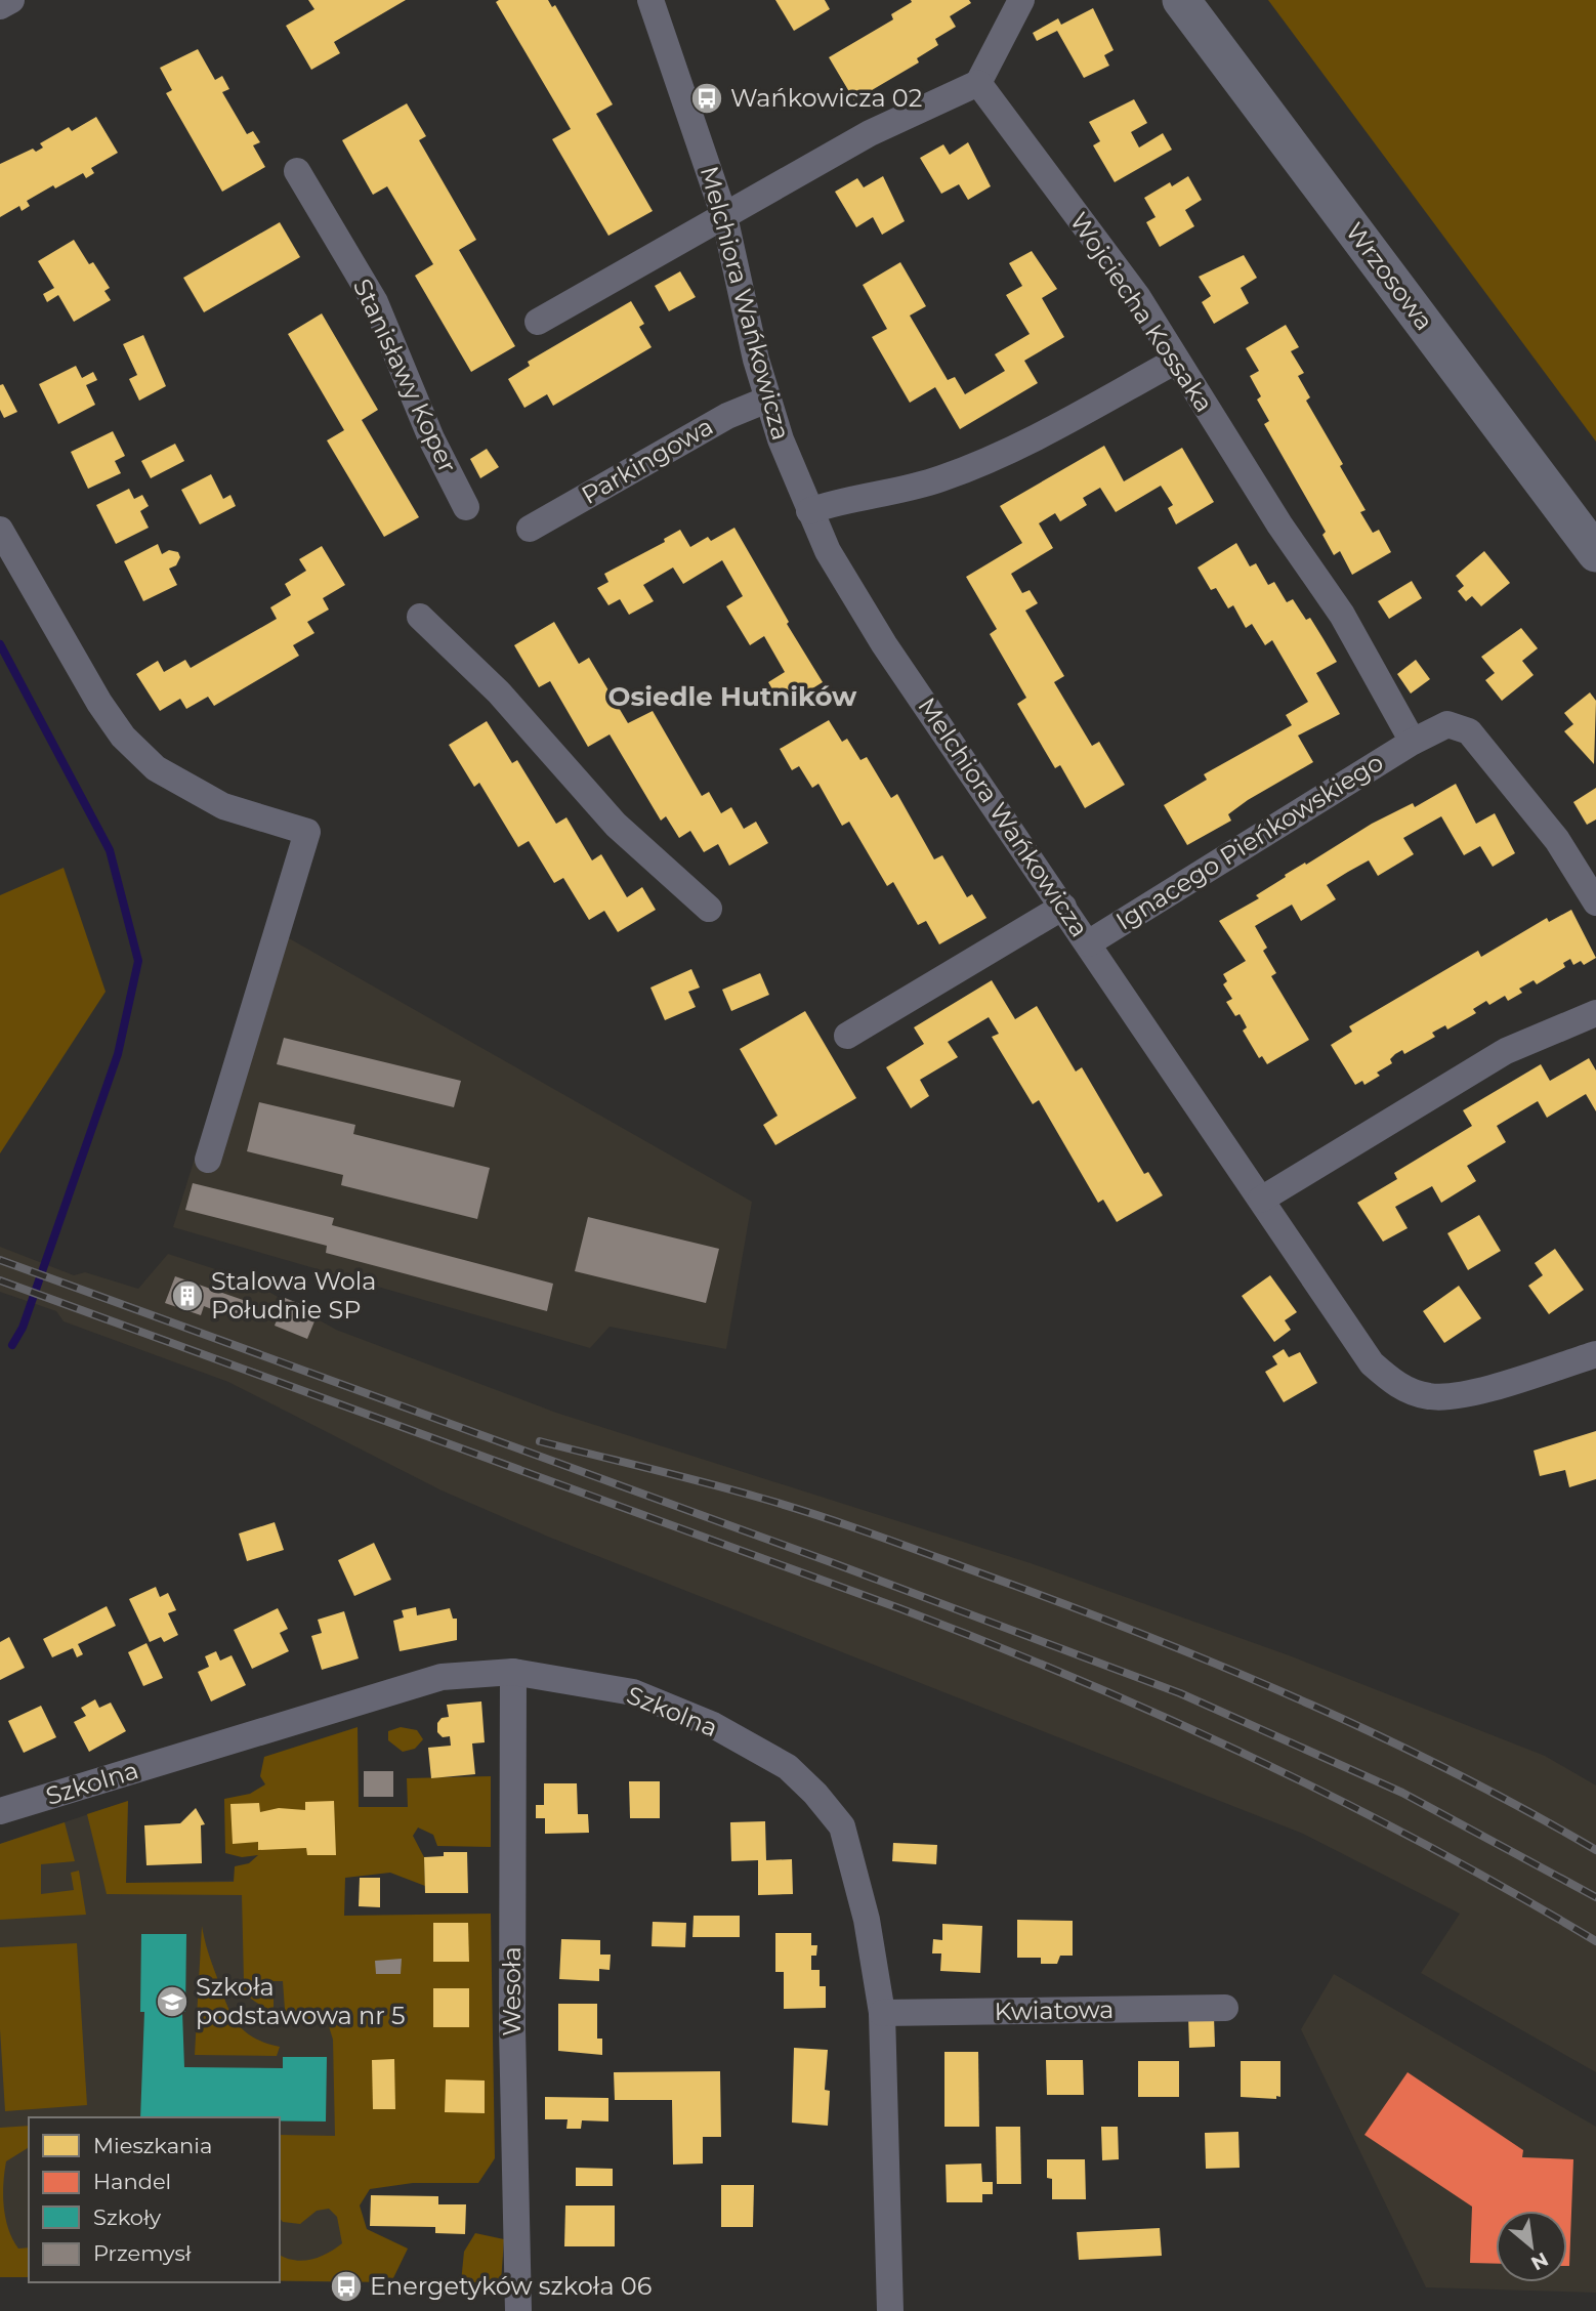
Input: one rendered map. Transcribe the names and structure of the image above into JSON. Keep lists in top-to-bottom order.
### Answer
{
  "streets": {
    "street": [
      "Wrzosowa",
      "Melchiora Wańkowicza",
      "Wojciecha Kossaka",
      "Stanisławy Koper",
      "Parkingowa",
      "Ignacego Pieńkowskiego",
      "Szkolna",
      "Wesoła",
      "Kwiatowa"
    ]
  },
  "crossings": [
    ["Melchiora Wańkowicza", "Parkingowa"],
    ["Melchiora Wańkowicza", "Ignacego Pieńkowskiego"],
    ["Wojciecha Kossaka", "Ignacego Pieńkowskiego"],
    ["Szkolna", "Wesoła"],
    ["Szkolna", "Kwiatowa"]
  ],
  "districts": ["Osiedle Hutników"],
  "places": {
    "bus stop": ["Wańkowicza 02", "Energetyków szkoła 06"],
    "building": ["Stalowa Wola Południe SP"],
    "school or university": ["Szkoła podstawowa nr 5"]
  },
  "legend": [
    "Mieszkania",
    "Handel",
    "Szkoły",
    "Przemysł"
  ],
  "north": "bottom right"
}
